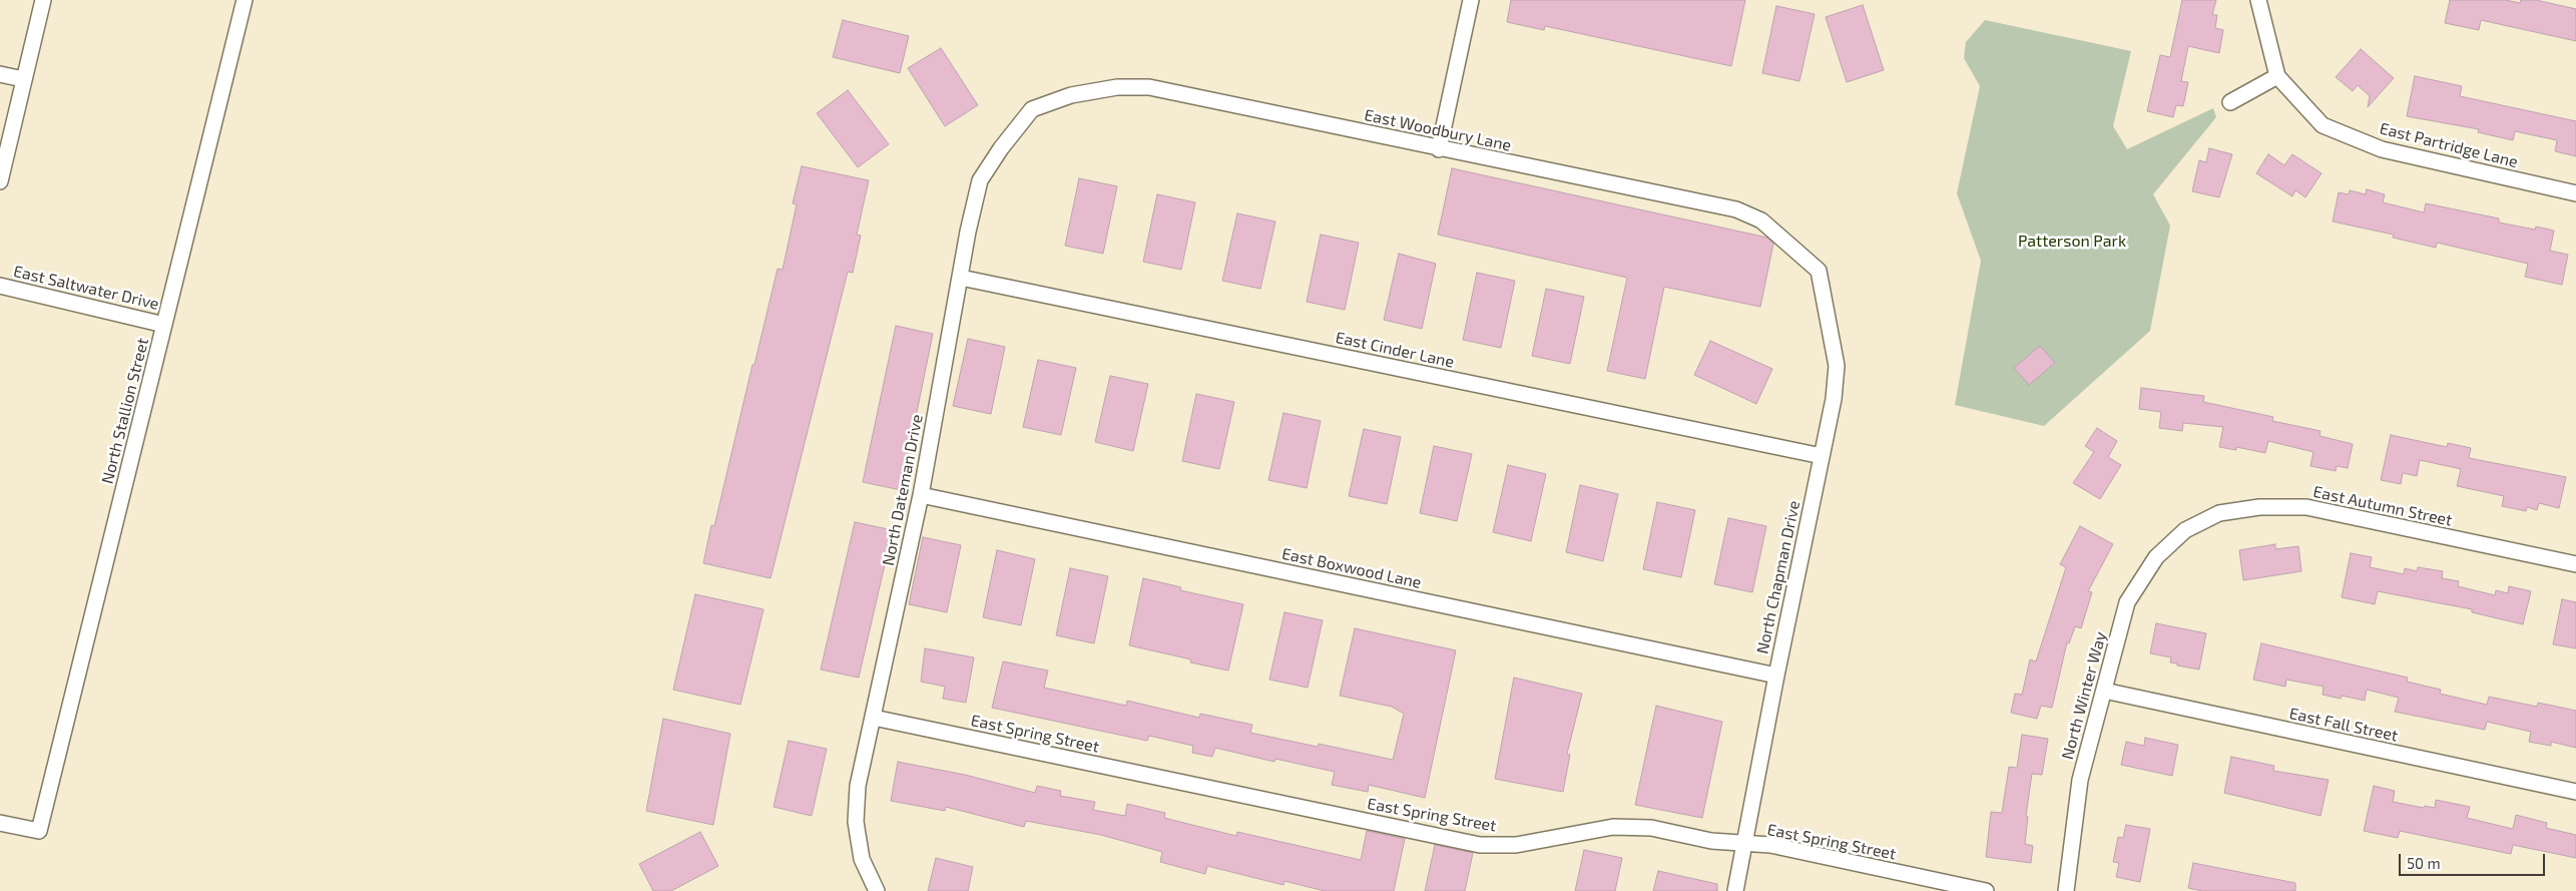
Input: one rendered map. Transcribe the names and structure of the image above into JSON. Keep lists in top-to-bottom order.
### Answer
{
  "streets": {
    "street": [
      "East Woodbury Lane",
      "East Partridge Lane",
      "East Saltwater Drive",
      "East Cinder Lane",
      "North Stallion Street",
      "North Dateman Drive",
      "East Autumn Street",
      "East Boxwood Lane",
      "North Chapman Drive",
      "North Winter Way",
      "East Fall Street",
      "East Spring Street"
    ]
  },
  "crossings": [
    ["East Woodbury Lane", "North Dateman Drive"],
    ["East Woodbury Lane", "North Chapman Drive"],
    ["East Saltwater Drive", "North Stallion Street"],
    ["East Cinder Lane", "North Dateman Drive"],
    ["East Cinder Lane", "North Chapman Drive"],
    ["North Dateman Drive", "East Boxwood Lane"],
    ["North Dateman Drive", "East Spring Street"],
    ["East Autumn Street", "North Winter Way"],
    ["East Boxwood Lane", "North Chapman Drive"],
    ["North Chapman Drive", "East Spring Street"],
    ["North Winter Way", "East Fall Street"]
  ],
  "parks": ["Patterson Park"],
  "scale_bar": "50 m"
}
